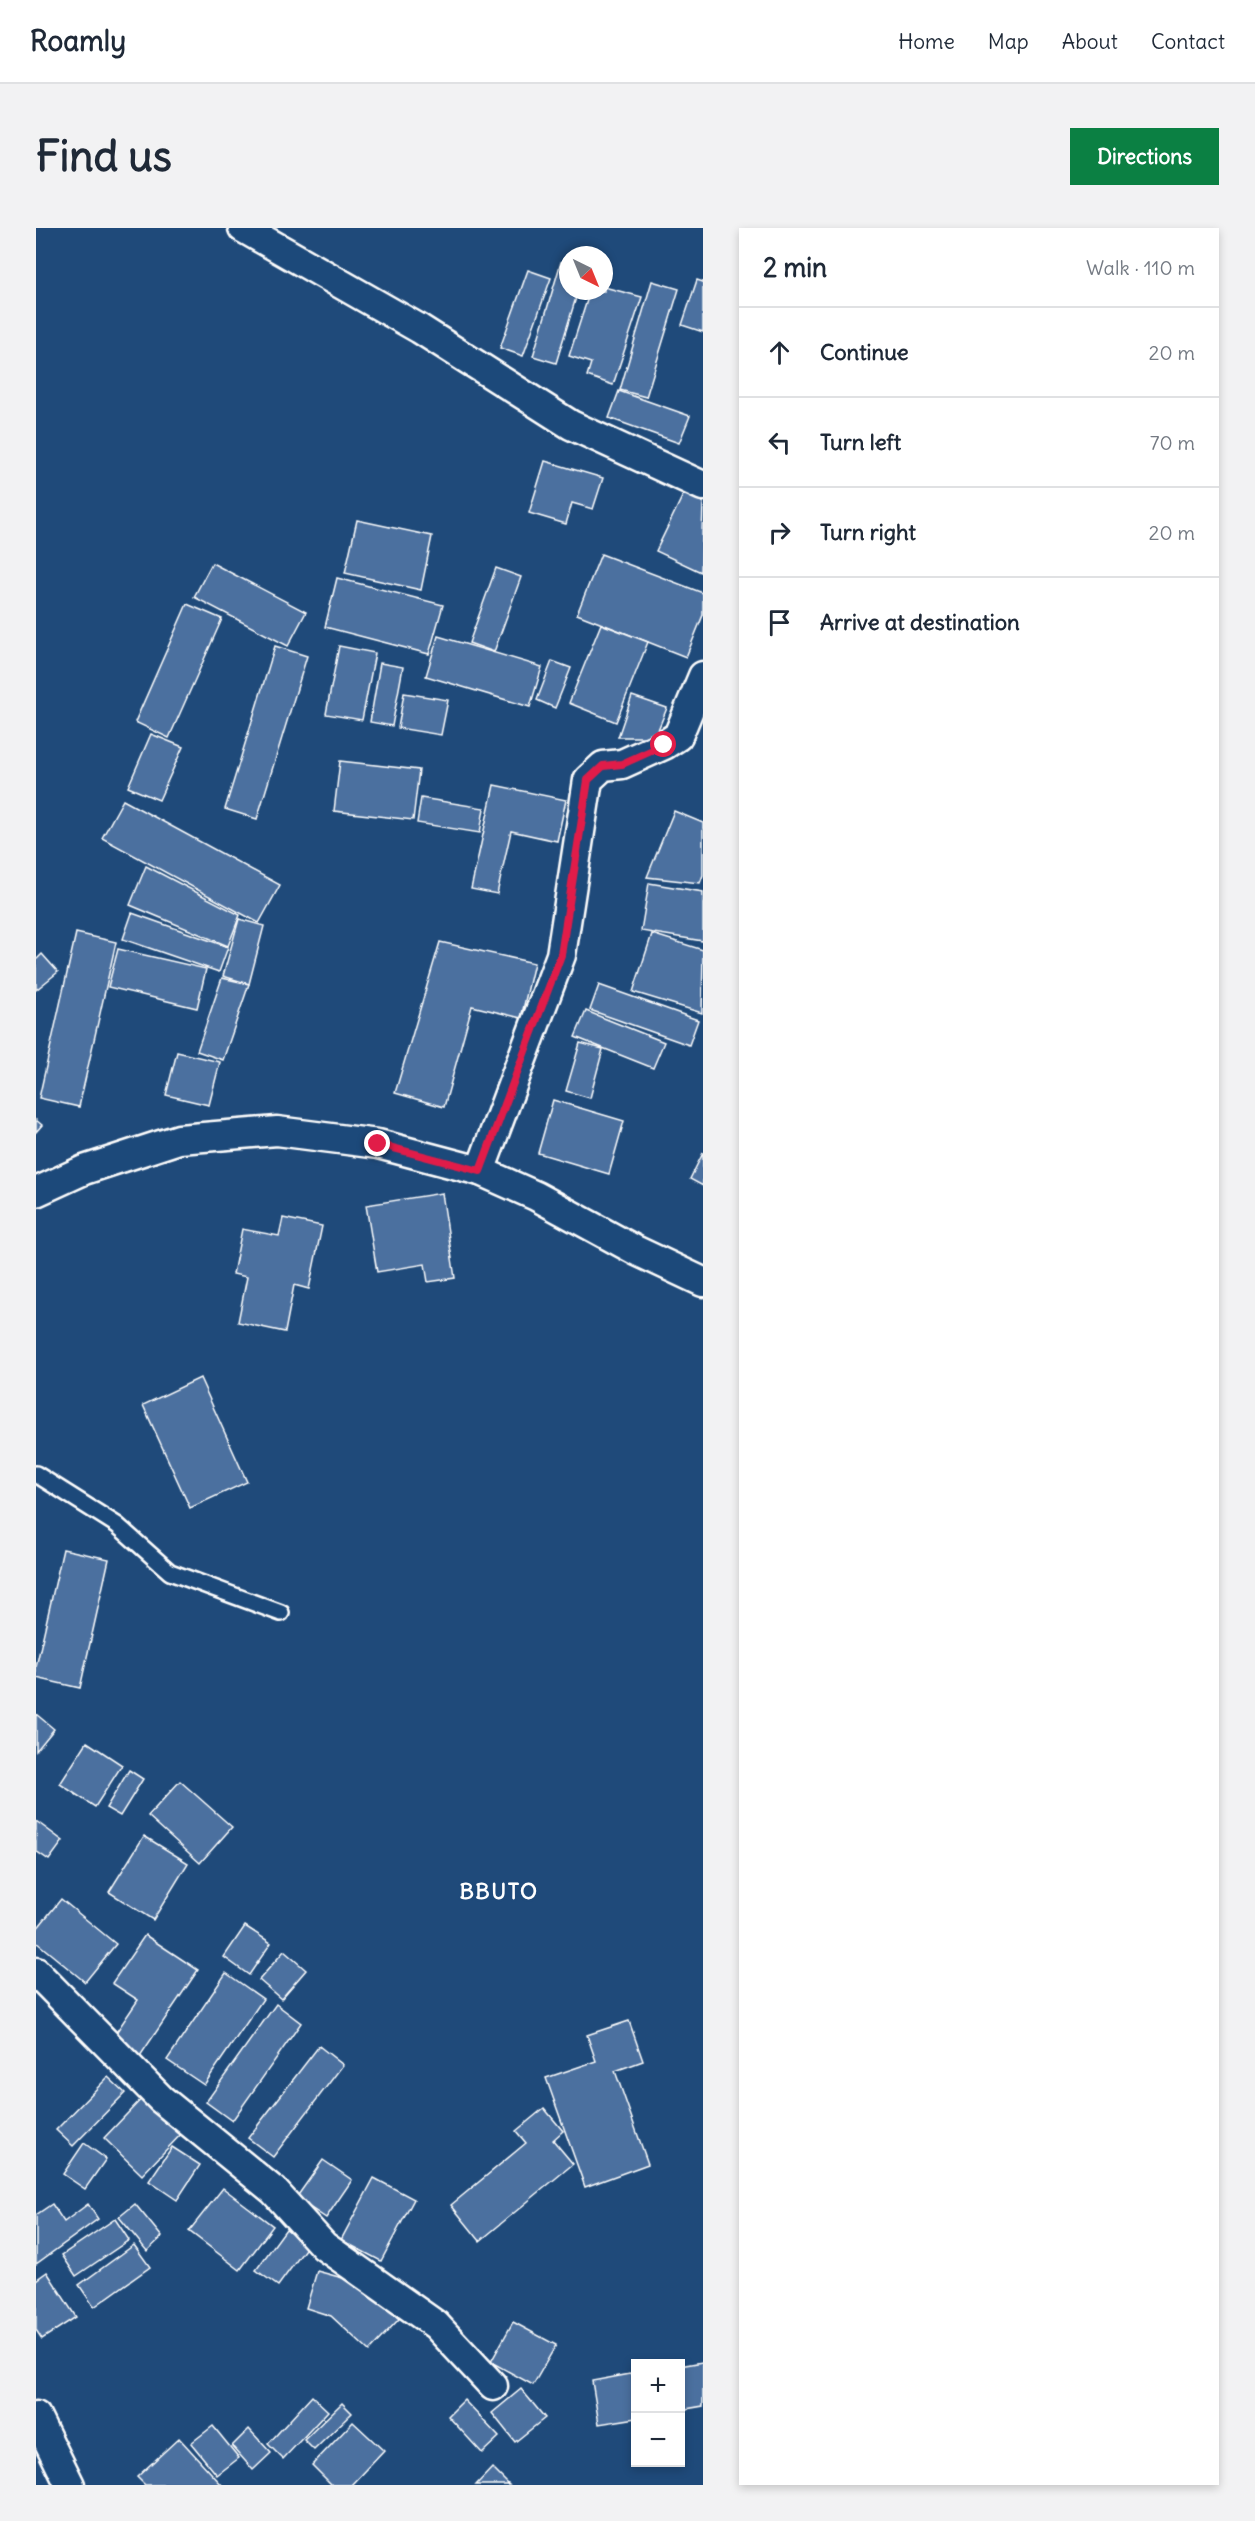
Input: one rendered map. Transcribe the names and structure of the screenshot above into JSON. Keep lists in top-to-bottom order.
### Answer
{
  "districts": ["BBUTO"],
  "north": "bottom right",
  "page": {
    "header": "Roamly",
    "nav": [
      "Home",
      "Map",
      "About",
      "Contact"
    ],
    "buttons": "Directions",
    "title": "Find us",
    "heading": ["2 min", "Walk · 110 m"],
    "list": [
      ["Continue", "20 m"],
      ["Turn left", "70 m"],
      ["Turn right", "20 m"],
      "Arrive at destination"
    ],
    "map_buttons": ["+", "−"]
  }
}
